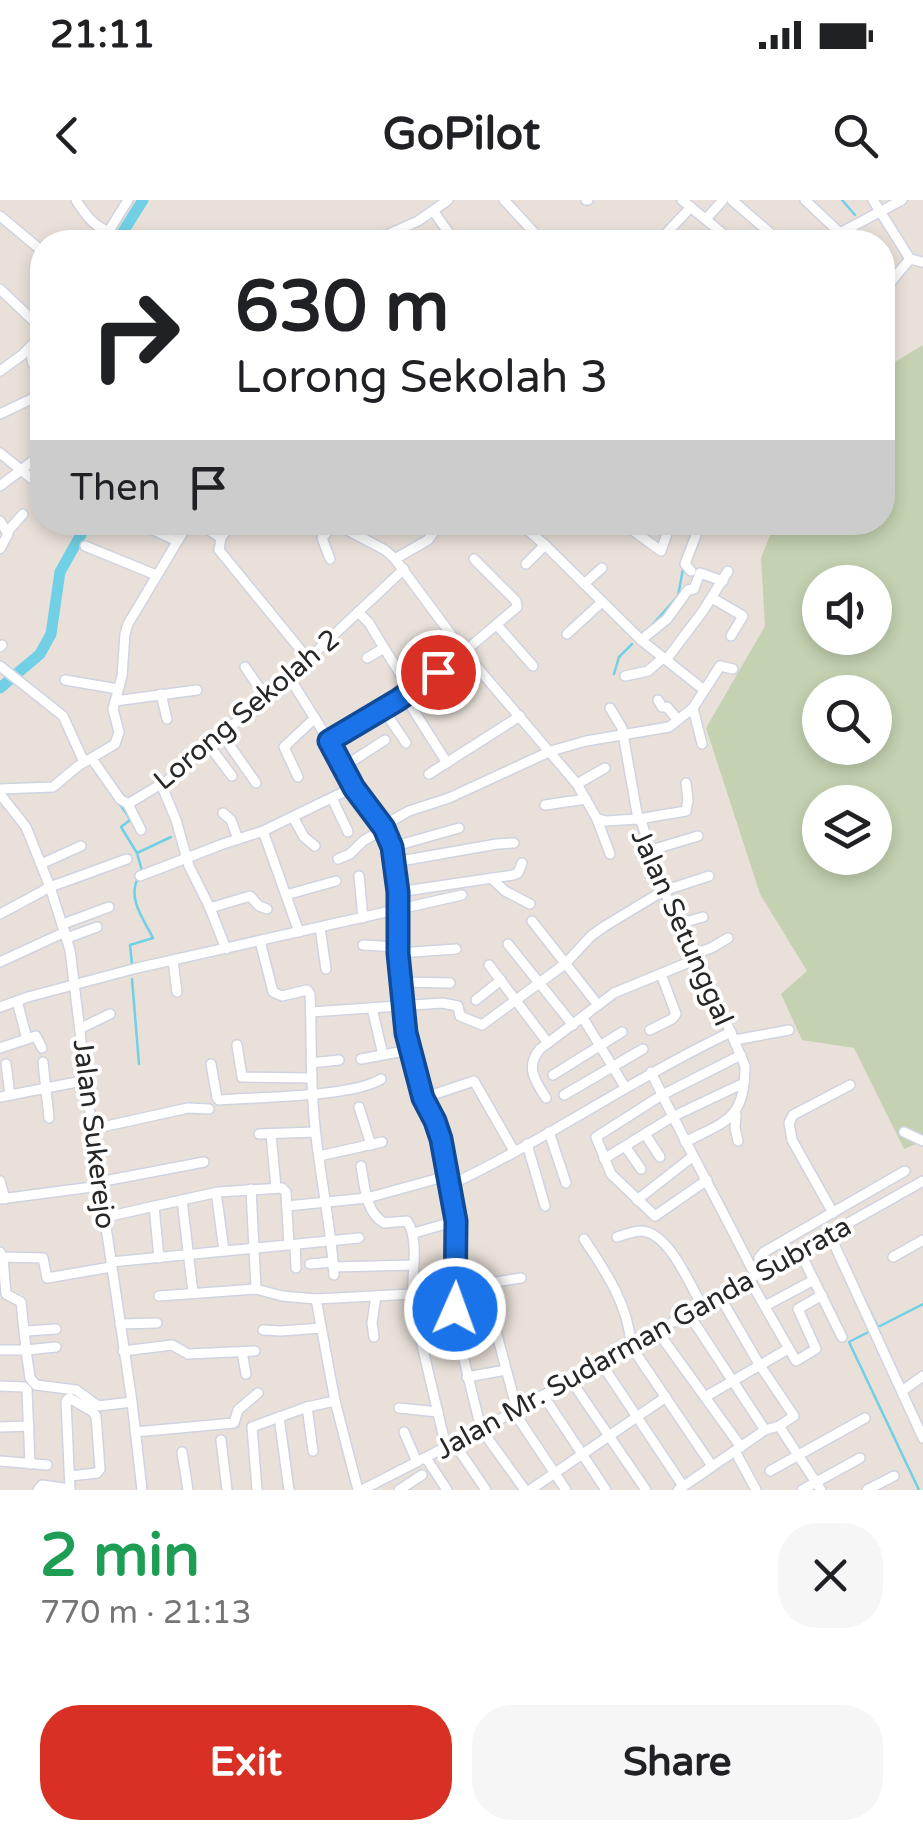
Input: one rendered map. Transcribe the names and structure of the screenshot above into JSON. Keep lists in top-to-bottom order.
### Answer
{
  "streets": {
    "street": [
      "Lorong Sekolah 2",
      "Jalan Setunggal",
      "Jalan Sukerejo",
      "Jalan Mr. Sudarman Ganda Subrata"
    ]
  },
  "crossings": [
    ["Lorong Sekolah 2", "Jalan Setunggal"]
  ],
  "page": {
    "status": "21:11",
    "header": "GoPilot",
    "turn": ["630 m", "Lorong Sekolah 3"],
    "then": "Then",
    "heading": ["2 min", "770 m · 21:13"],
    "buttons": ["Exit", "Share"]
  }
}
